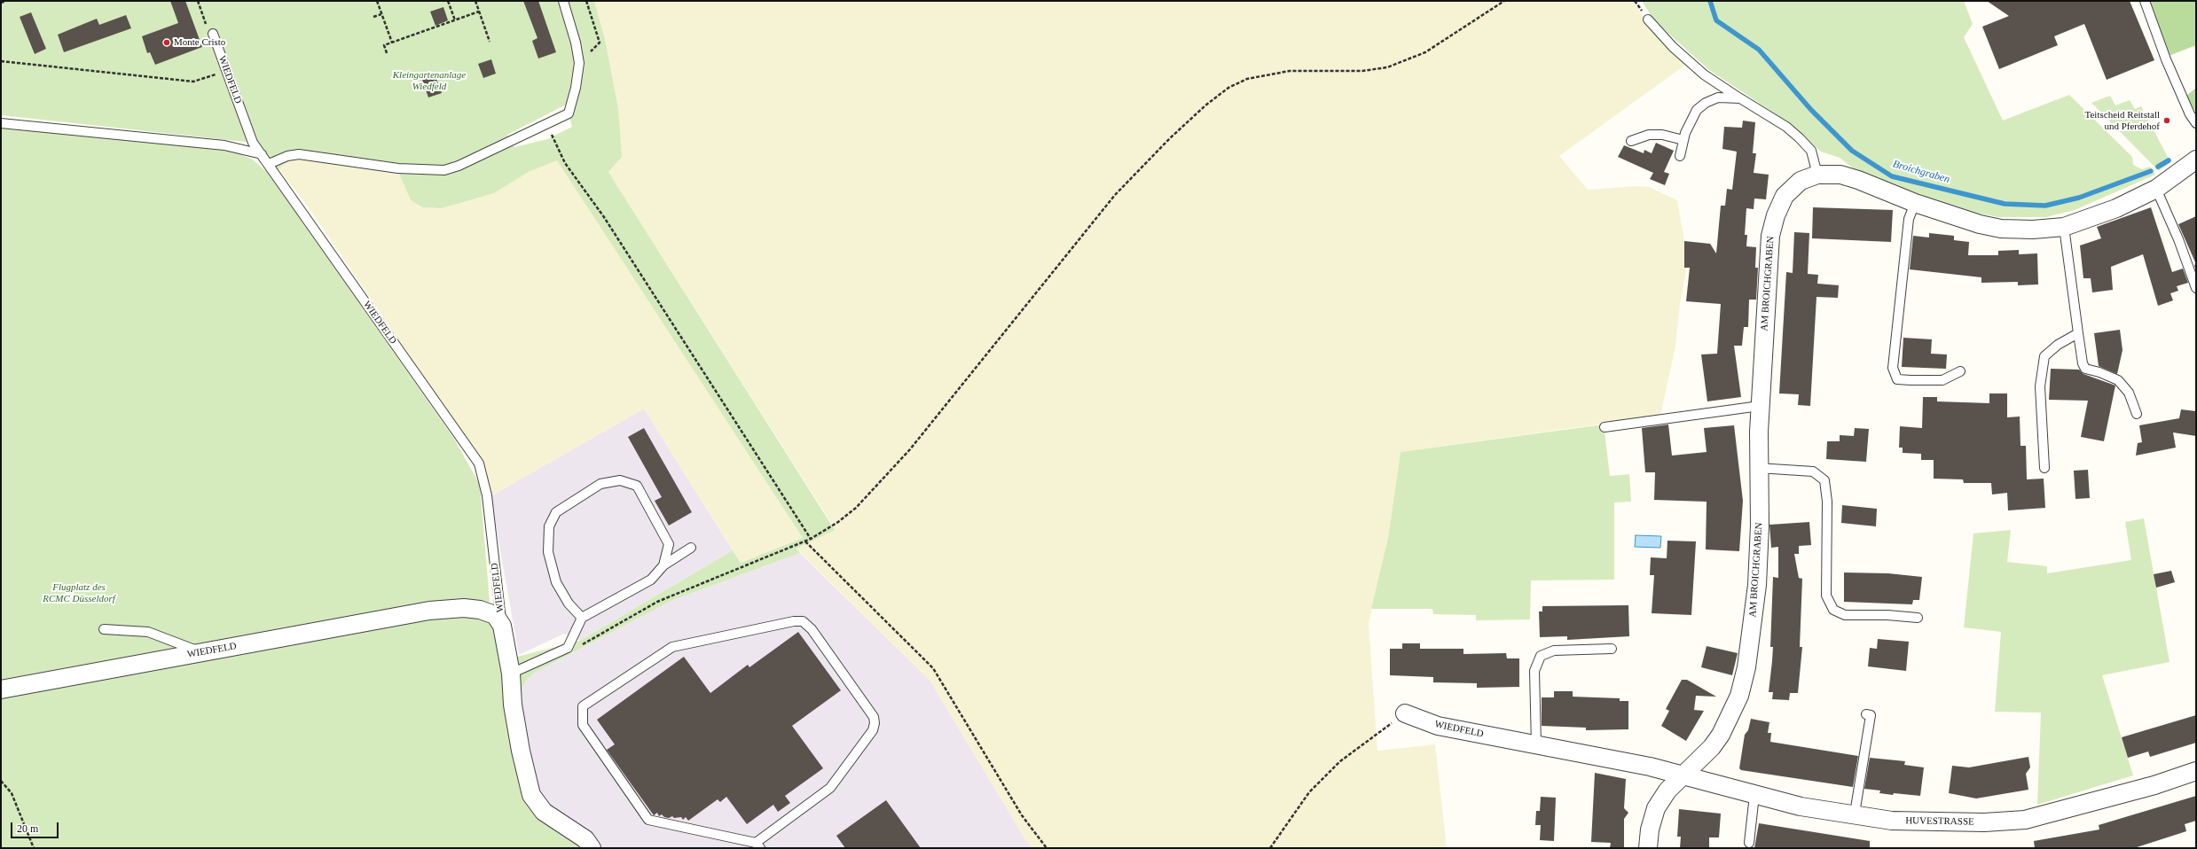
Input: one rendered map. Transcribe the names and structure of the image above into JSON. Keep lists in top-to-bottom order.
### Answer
{
  "streets": {
    "street": ["WIEDFELD", "AM BROICHGRABEN", "HUVESTRASSE"]
  },
  "crossings": [
    ["WIEDFELD", "AM BROICHGRABEN"],
    ["WIEDFELD", "HUVESTRASSE"],
    ["AM BROICHGRABEN", "HUVESTRASSE"]
  ],
  "water": ["Broichgraben"],
  "parks": ["Kleingartenanlage Wiedfeld", "Flugplatz des RCMC Düsseldorf"],
  "places": ["Monte Cristo", "Teitscheid Reitstall und Pferdehof"],
  "scale_bar": "20 m"
}
